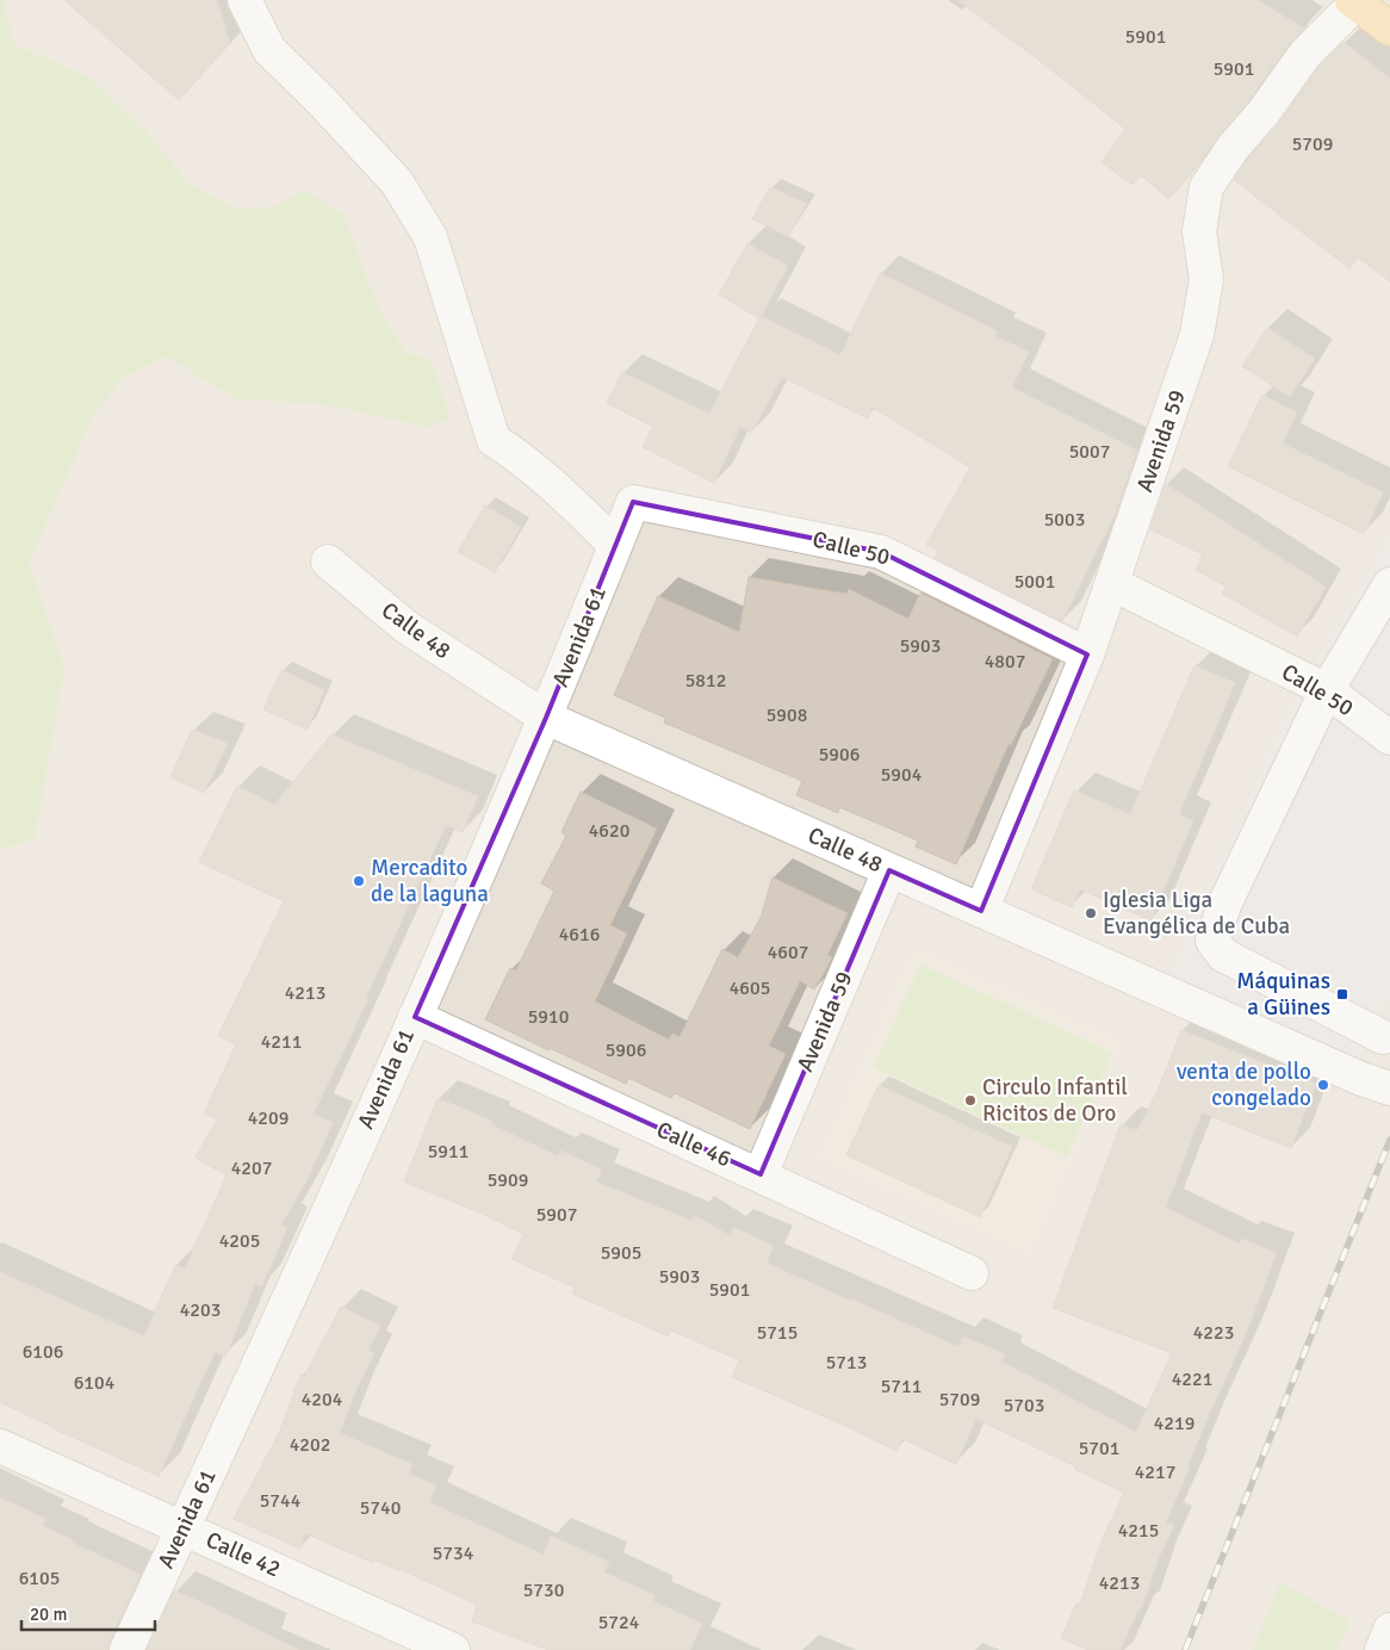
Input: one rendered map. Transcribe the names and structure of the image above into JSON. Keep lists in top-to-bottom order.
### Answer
{
  "streets": {
    "street": [
      "Avenida 59",
      "Calle 50",
      "Calle 48",
      "Avenida 61",
      "Calle 46",
      "Calle 42"
    ]
  },
  "crossings": [
    ["Avenida 59", "Calle 50"],
    ["Avenida 59", "Calle 48"],
    ["Avenida 59", "Calle 46"],
    ["Calle 50", "Avenida 61"],
    ["Calle 48", "Avenida 61"],
    ["Avenida 61", "Calle 46"],
    ["Avenida 61", "Calle 42"]
  ],
  "places": {
    "other": [
      "Mercadito de la laguna",
      "Iglesia Liga Evangélica de Cuba",
      "venta de pollo congelado",
      "Circulo Infantil Ricitos de Oro"
    ],
    "transit": ["Máquinas a Güines"]
  },
  "house_numbers": [
    "5901",
    "5901",
    "5709",
    "5007",
    "5003",
    "5001",
    "5903",
    "4807",
    "5812",
    "5908",
    "5906",
    "5904",
    "4620",
    "4616",
    "4607",
    "4605",
    "4213",
    "5910",
    "4211",
    "5906",
    "4209",
    "5911",
    "4207",
    "5909",
    "5907",
    "4205",
    "5905",
    "5903",
    "5901",
    "4203",
    "5715",
    "4223",
    "6106",
    "5713",
    "4221",
    "6104",
    "5711",
    "4204",
    "5709",
    "5703",
    "4219",
    "4202",
    "5701",
    "4217",
    "5744",
    "5740",
    "4215",
    "5734",
    "6105",
    "4213",
    "5730",
    "5724"
  ],
  "scale_bar": "20 m"
}
